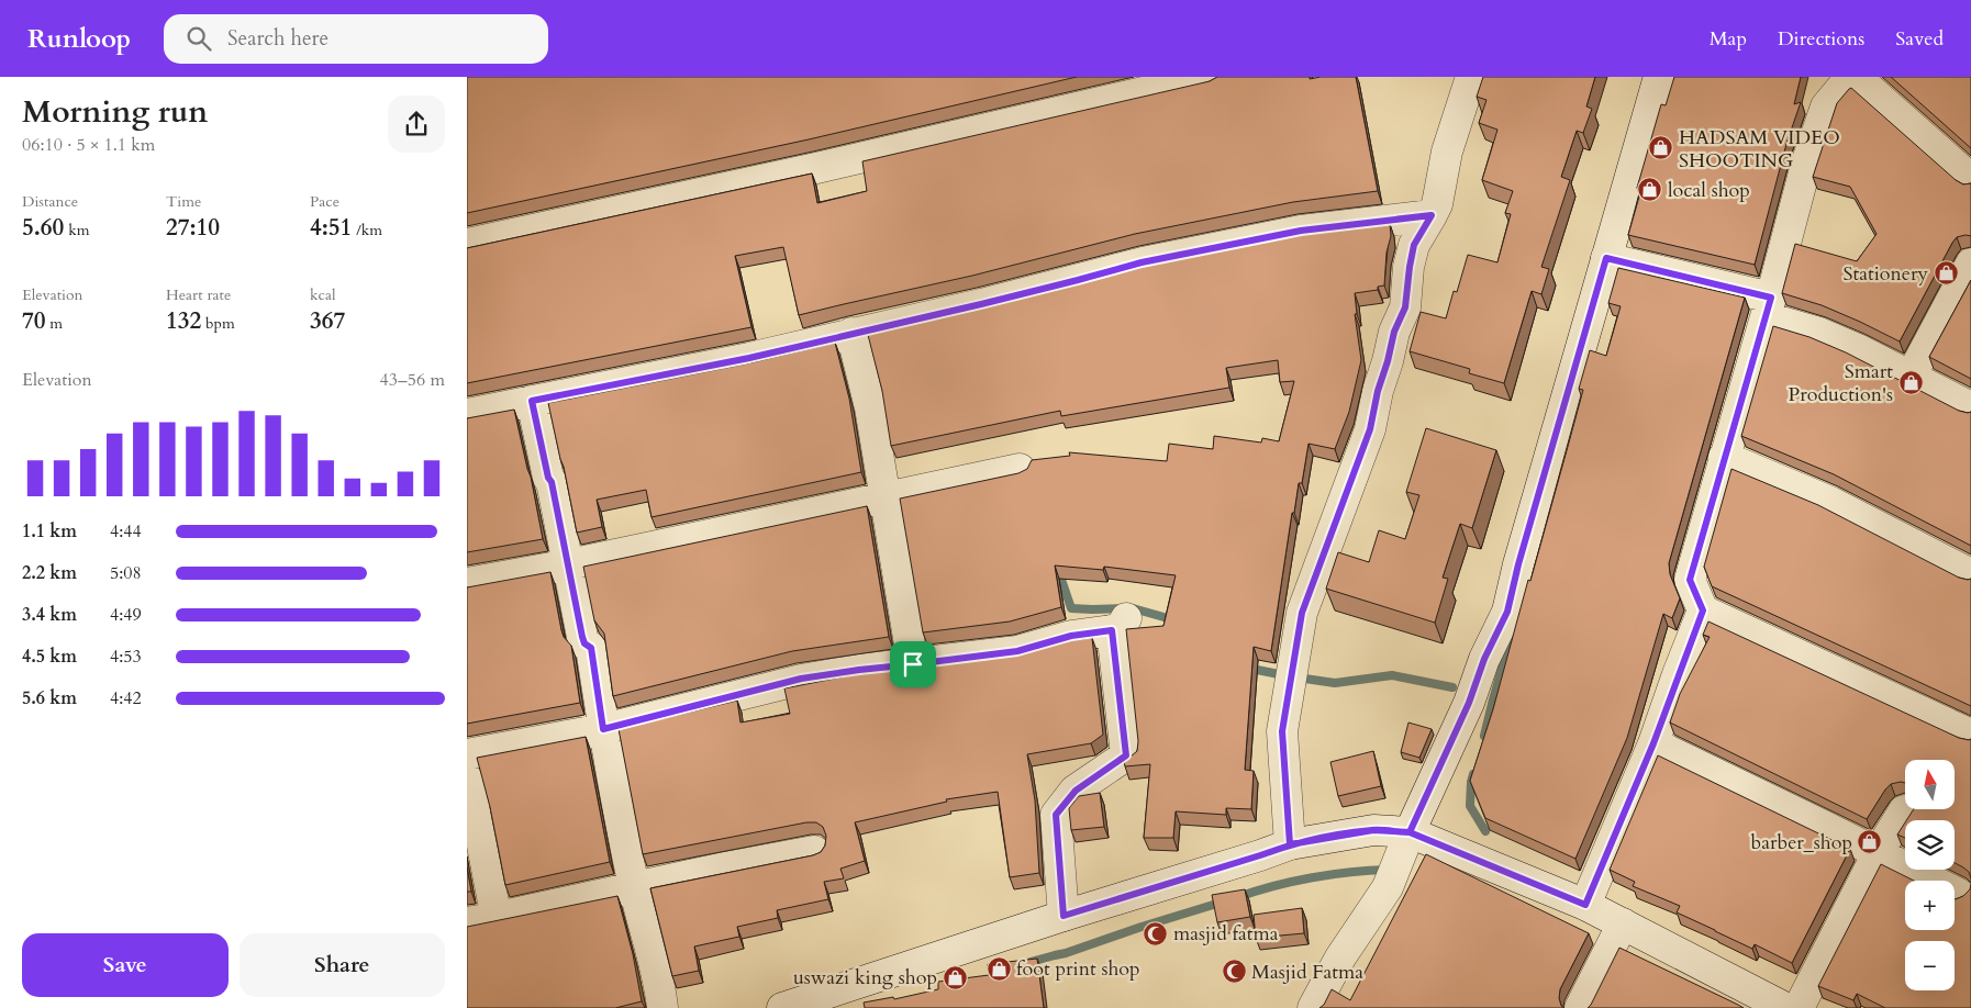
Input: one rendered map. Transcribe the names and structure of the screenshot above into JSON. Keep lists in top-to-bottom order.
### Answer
{
  "places": {
    "shop": [
      "HADSAM VIDEO SHOOTING",
      "local shop",
      "Stationery",
      "Smart Production's",
      "barber_shop",
      "foot print shop",
      "uswazi king shop"
    ],
    "mosque": ["masjid fatma", "Masjid Fatma"]
  },
  "north": "top",
  "page": {
    "header": "Runloop",
    "search": "Search here",
    "nav": ["Map", "Directions", "Saved"],
    "heading": ["Morning run", "06:10 · 5 × 1.1 km"],
    "stats": [
      ["Distance", "5.60 km"],
      ["Time", "27:10"],
      ["Pace", "4:51 /km"],
      ["Elevation", "70 m"],
      ["Heart rate", "132 bpm"],
      ["kcal", "367"]
    ],
    "chart": ["Elevation", "43–56 m"],
    "list": [
      {
        "name": "1.1 km",
        "note": "4:44"
      },
      {
        "name": "2.2 km",
        "note": "5:08"
      },
      {
        "name": "3.4 km",
        "note": "4:49"
      },
      {
        "name": "4.5 km",
        "note": "4:53"
      },
      {
        "name": "5.6 km",
        "note": "4:42"
      }
    ],
    "map_buttons": ["+", "−"],
    "buttons": ["Save", "Share"]
  }
}
